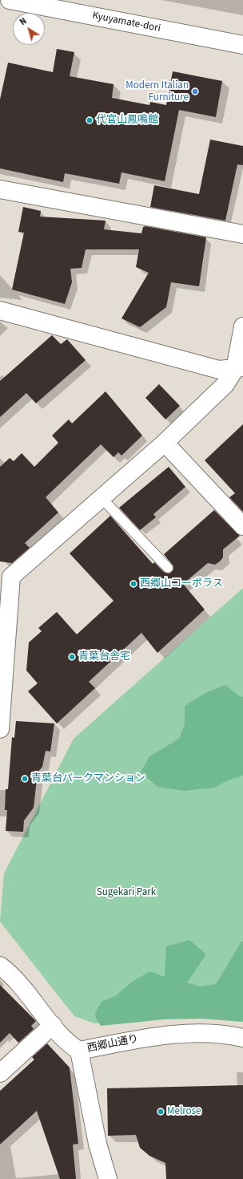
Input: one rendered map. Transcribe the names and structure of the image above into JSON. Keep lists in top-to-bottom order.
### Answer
{
  "streets": {
    "street": ["Kyuyamate-dori", "西郷山通り"]
  },
  "parks": ["Sugekari Park"],
  "places": [
    "Modern Italian Furniture",
    "代官山鳳鳴館",
    "西郷山コーポラス",
    "青葉台舎宅",
    "青葉台パークマンション",
    "Melrose"
  ],
  "north": "top left"
}
